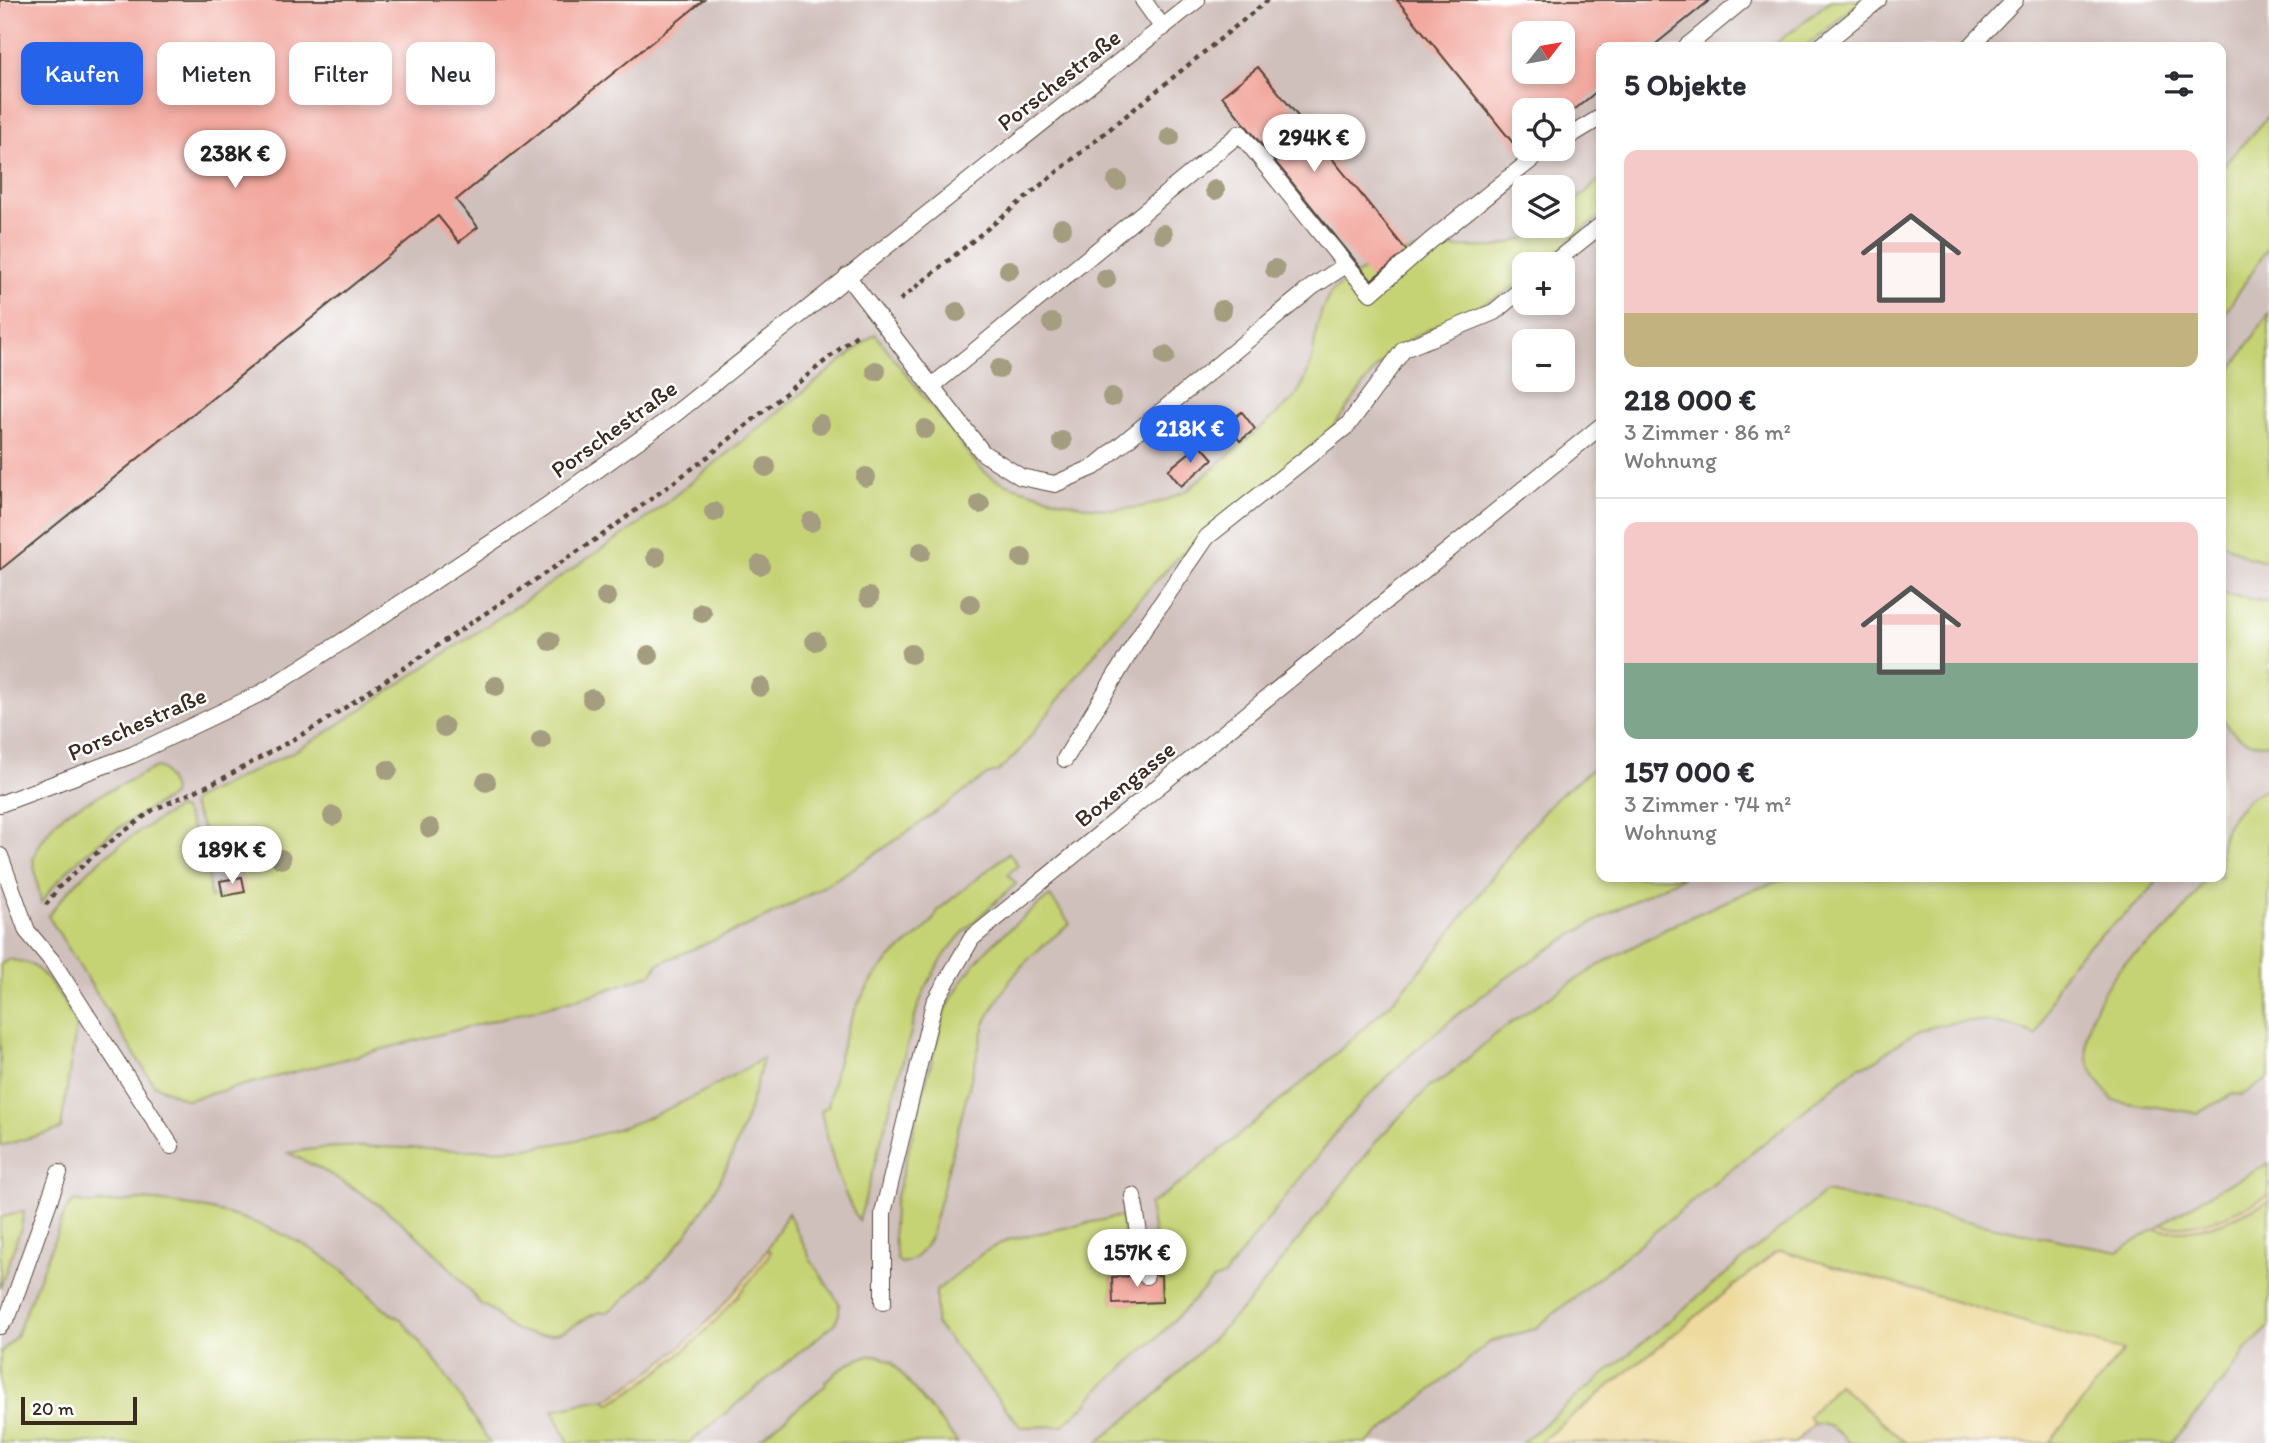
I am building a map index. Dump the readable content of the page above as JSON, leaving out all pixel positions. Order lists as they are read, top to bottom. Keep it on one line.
{"streets":{"lane":["Porschestraße","Boxengasse"]},"scale_bar":"20 m","north":"top right","page":{"map_buttons":["+","−"],"chip":["Kaufen","Mieten","Filter","Neu"],"heading":"5 Objekte","price":["294K €","238K €","218K €","189K €","157K €"],"list":[{"name":"218 000 €","note":"3 Zimmer · 86 m² · Wohnung"},{"name":"157 000 €","note":"3 Zimmer · 74 m² · Wohnung"}],"scale":"20 m"}}
